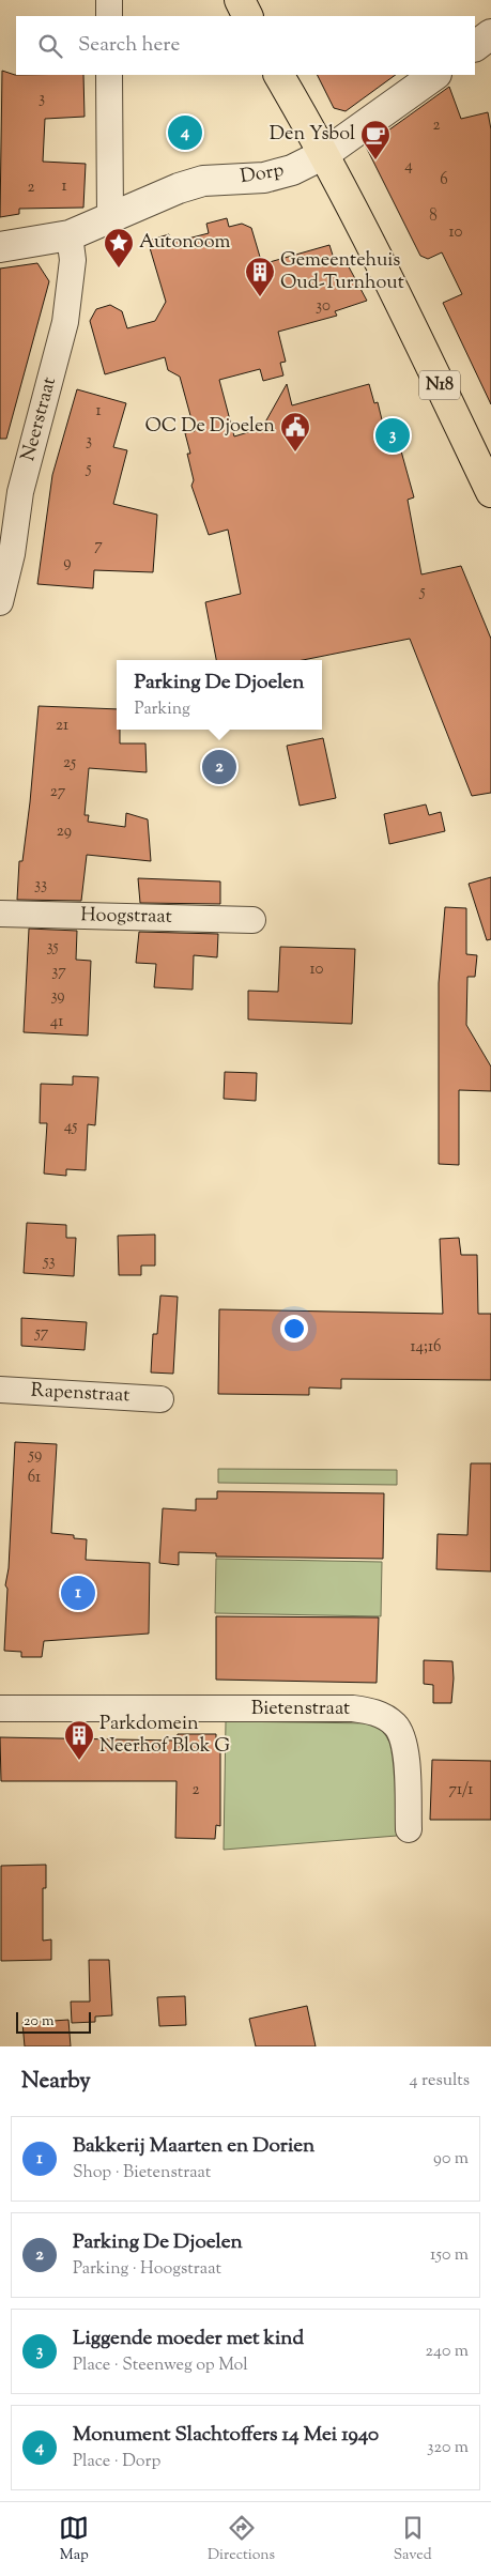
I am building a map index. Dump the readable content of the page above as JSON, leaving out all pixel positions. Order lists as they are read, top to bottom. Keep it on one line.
{"streets":{"main road":["N18"],"street":["Dorp","Neerstraat","Hoogstraat","Rapenstraat","Bietenstraat"]},"crossings":[["Dorp","N18"],["Dorp","Neerstraat"]],"places":{"cafe":["Den Ysbol"],"place":["Autonoom"],"building":["Gemeentehuis Oud-Turnhout","Parkdomein Neerhof Blok G"],"public building":["OC De Djoelen"]},"house_numbers":["3","2","4","6","1","2","8","10","30","1","3","5","7","9","5","21","25","27","29","33","35","10","37","39","41","45","53","57","14;16","59","61","2","71/1"],"scale_bar":"20 m","page":{"search":"Search here","pins":["4","3","2","1"],"popup":["Parking De Djoelen","Parking"],"scale":"20 m","heading":["Nearby","4 results"],"list":[{"mark":"1","name":"Bakkerij Maarten en Dorien","note":"Shop · Bietenstraat","value":"90 m"},{"mark":"2","name":"Parking De Djoelen","note":"Parking · Hoogstraat","value":"150 m"},{"mark":"3","name":"Liggende moeder met kind","note":"Place · Steenweg op Mol","value":"240 m"},{"mark":"4","name":"Monument Slachtoffers 14 Mei 1940","note":"Place · Dorp","value":"320 m"}],"nav":["Map","Directions","Saved"]}}
